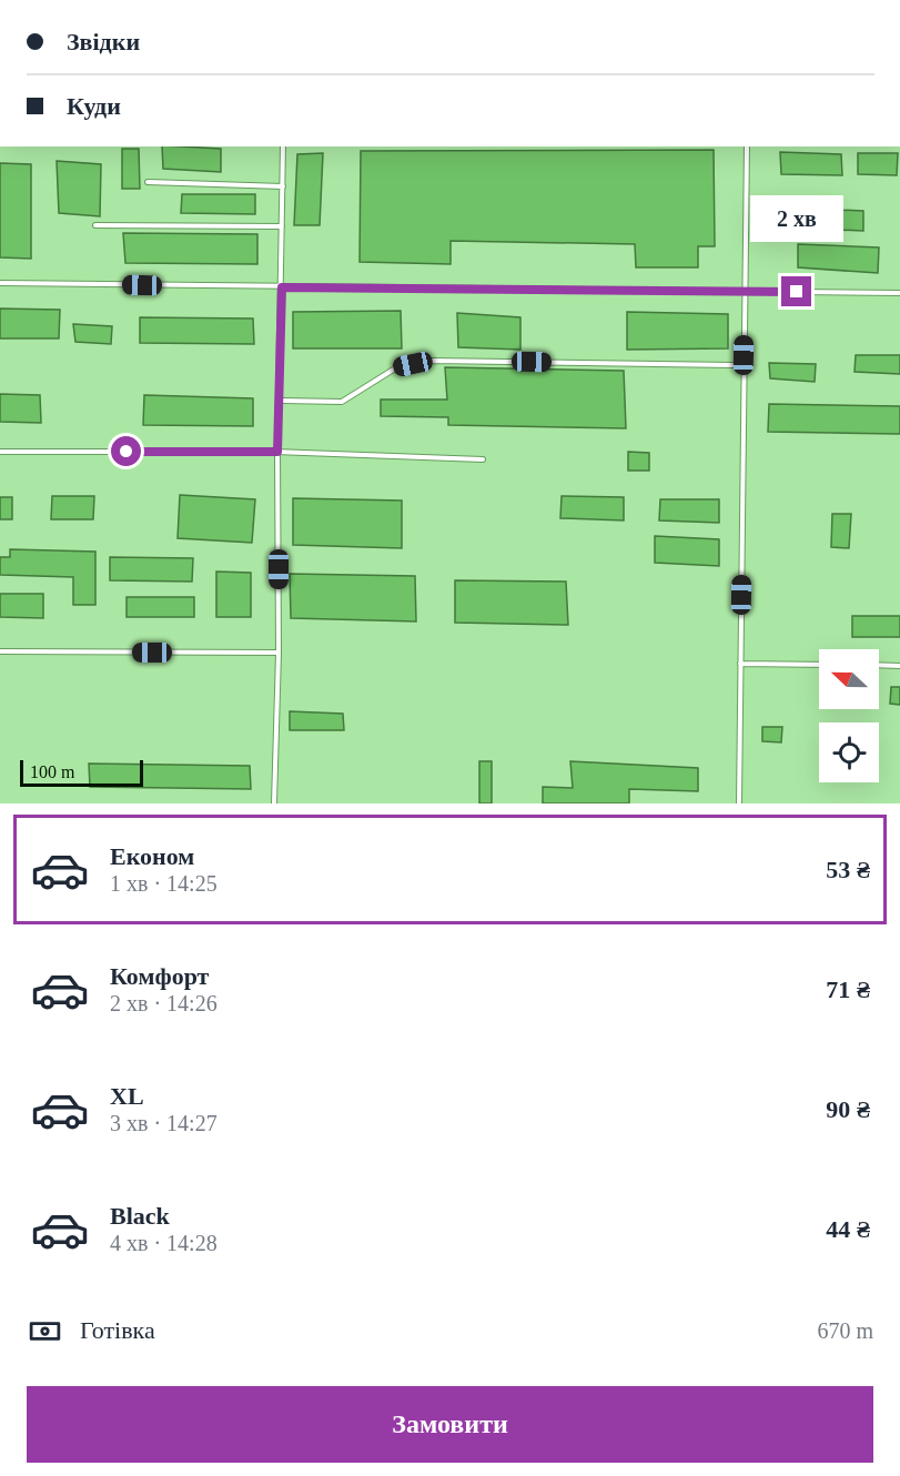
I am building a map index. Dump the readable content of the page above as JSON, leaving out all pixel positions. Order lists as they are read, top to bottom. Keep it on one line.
{"scale_bar":"100 m","north":"left","page":{"banner":["Звідки","Куди"],"bubble":"2 хв","scale":"100 m","list":[{"name":"Економ","note":"1 хв · 14:25","value":"53 ₴"},{"name":"Комфорт","note":"2 хв · 14:26","value":"71 ₴"},{"name":"XL","note":"3 хв · 14:27","value":"90 ₴"},{"name":"Black","note":"4 хв · 14:28","value":"44 ₴"}],"pay":["Готівка","670 m"],"buttons":"Замовити"}}
